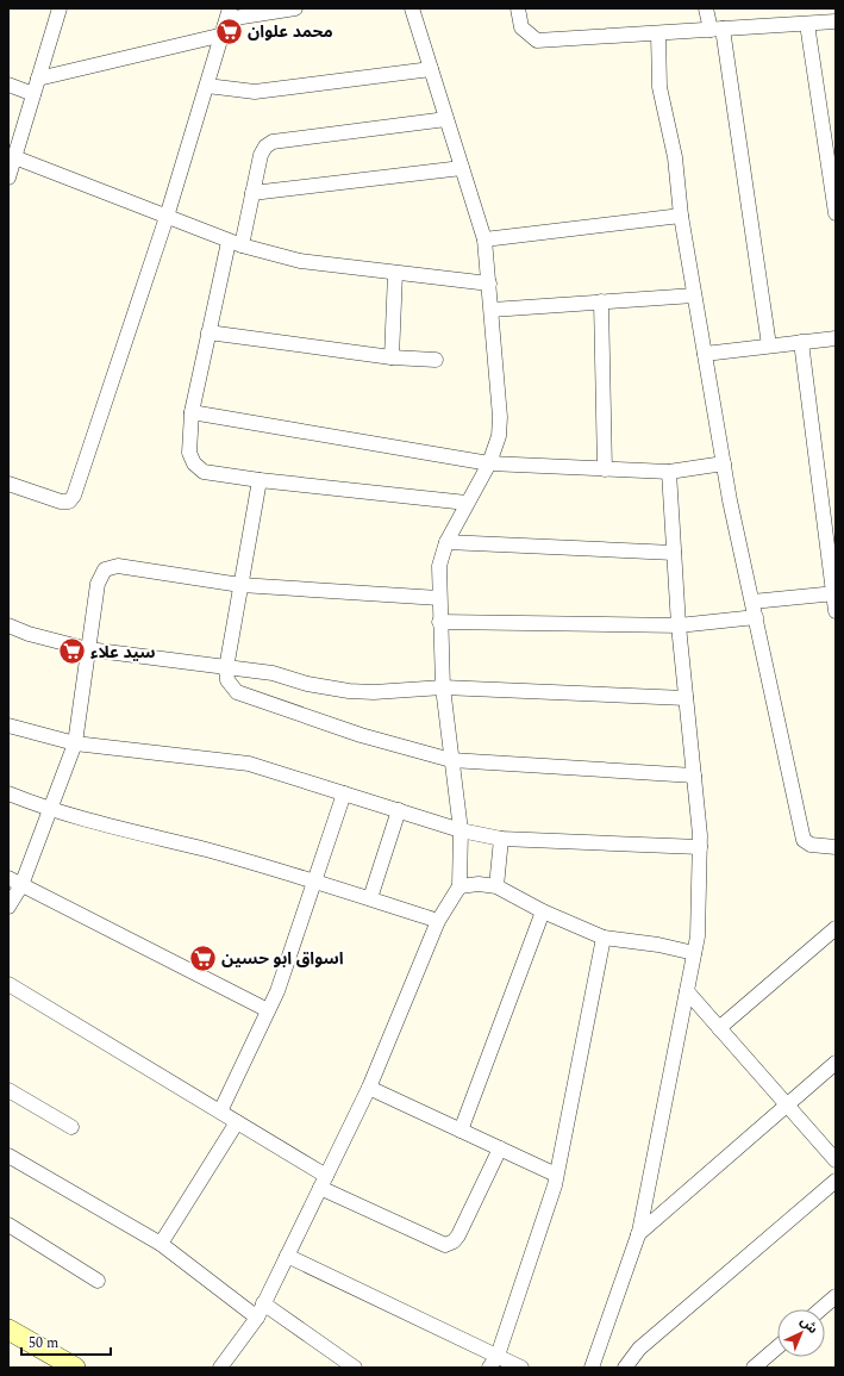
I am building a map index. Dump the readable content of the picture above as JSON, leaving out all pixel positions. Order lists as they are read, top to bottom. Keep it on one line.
{"places":{"supermarket":["محمد علوان","سيد علاء","اسواق ابو حسين"]},"scale_bar":"50 m","north":"top right"}
